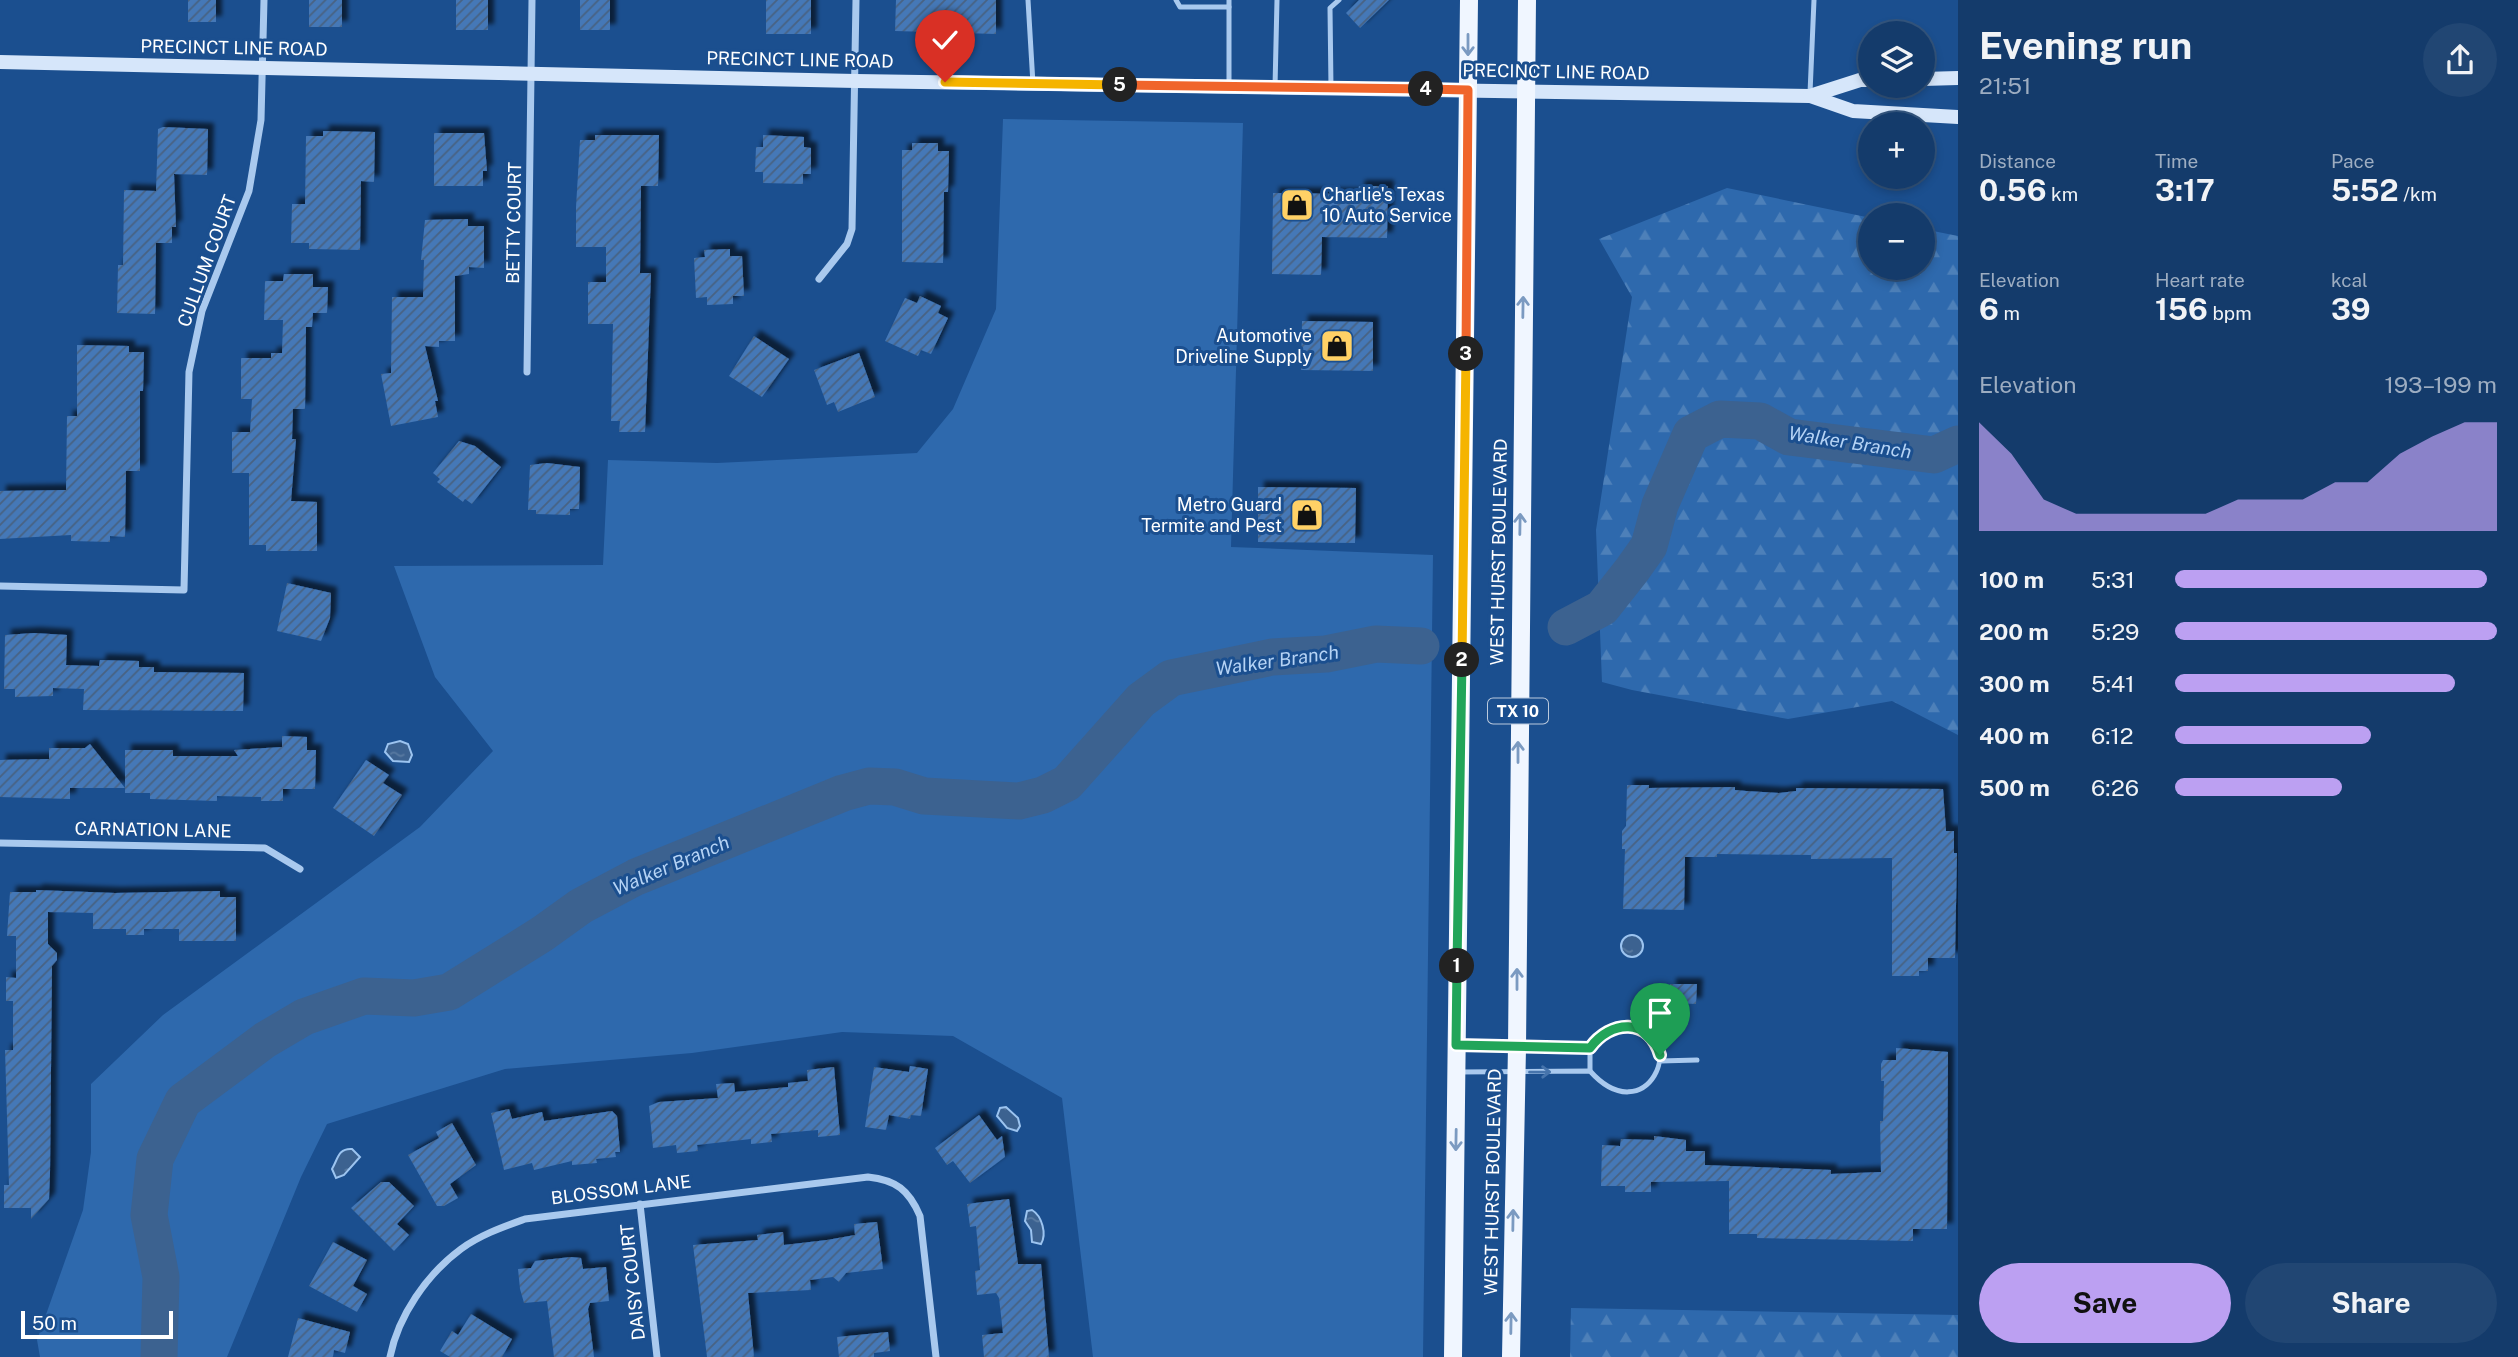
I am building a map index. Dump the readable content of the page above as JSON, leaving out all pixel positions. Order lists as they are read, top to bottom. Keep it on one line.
{"streets":{"main road":["PRECINCT LINE ROAD","WEST HURST BOULEVARD","TX 10"],"street":["BETTY COURT","CULLUM COURT","CARNATION LANE","BLOSSOM LANE","DAISY COURT"]},"crossings":[["PRECINCT LINE ROAD","BETTY COURT"],["PRECINCT LINE ROAD","CULLUM COURT"],["PRECINCT LINE ROAD","WEST HURST BOULEVARD"],["BLOSSOM LANE","DAISY COURT"]],"water":["Walker Branch"],"places":{"shop":["Charlie's Texas 10 Auto Service","Automotive Driveline Supply","Metro Guard Termite and Pest"]},"scale_bar":"50 m","page":{"heading":["Evening run","21:51"],"map_buttons":["+","−"],"pins":["5","4","3","2","1"],"stats":[["Distance","0.56 km"],["Time","3:17"],["Pace","5:52 /km"],["Elevation","6 m"],["Heart rate","156 bpm"],["kcal","39"]],"chart":["Elevation","193–199 m"],"list":[{"name":"100 m","note":"5:31"},{"name":"200 m","note":"5:29"},{"name":"300 m","note":"5:41"},{"name":"400 m","note":"6:12"},{"name":"500 m","note":"6:26"}],"buttons":["Save","Share"],"scale":"50 m"}}
